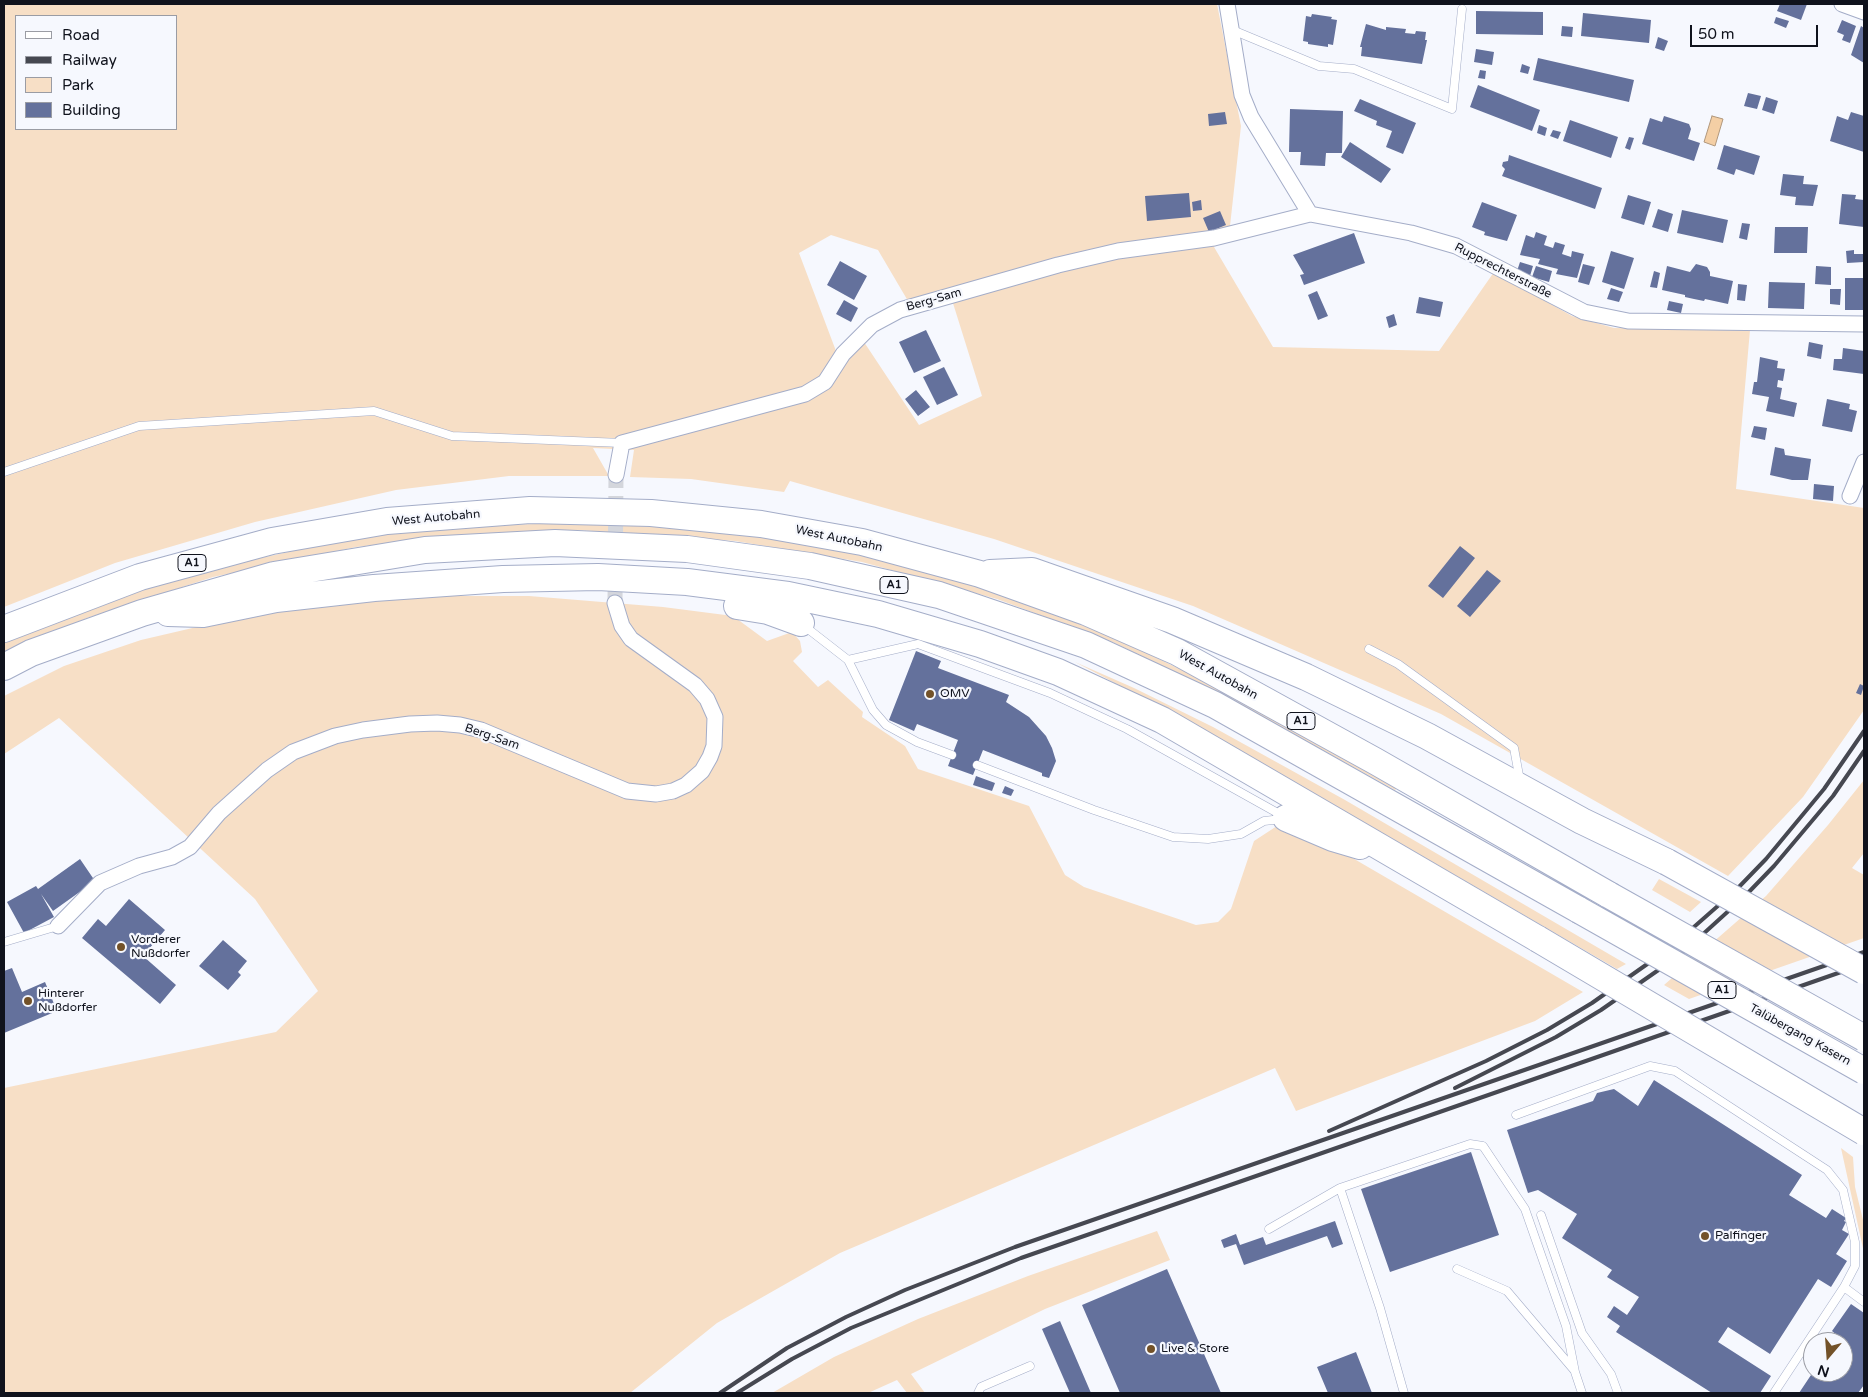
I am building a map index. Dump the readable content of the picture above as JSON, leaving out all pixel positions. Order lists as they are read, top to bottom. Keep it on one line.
{"streets":{"highway":["West Autobahn","A1","Talübergang Kasern"],"street":["Rupprechterstraße","Berg-Sam"]},"crossings":[["Rupprechterstraße","Berg-Sam"],["A1","Talübergang Kasern"]],"places":["OMV","Vorderer Nußdorfer","Hinterer Nußdorfer","Palfinger","Live & Store"],"legend":["Road","Railway","Park","Building"],"scale_bar":"50 m","north":"bottom"}
